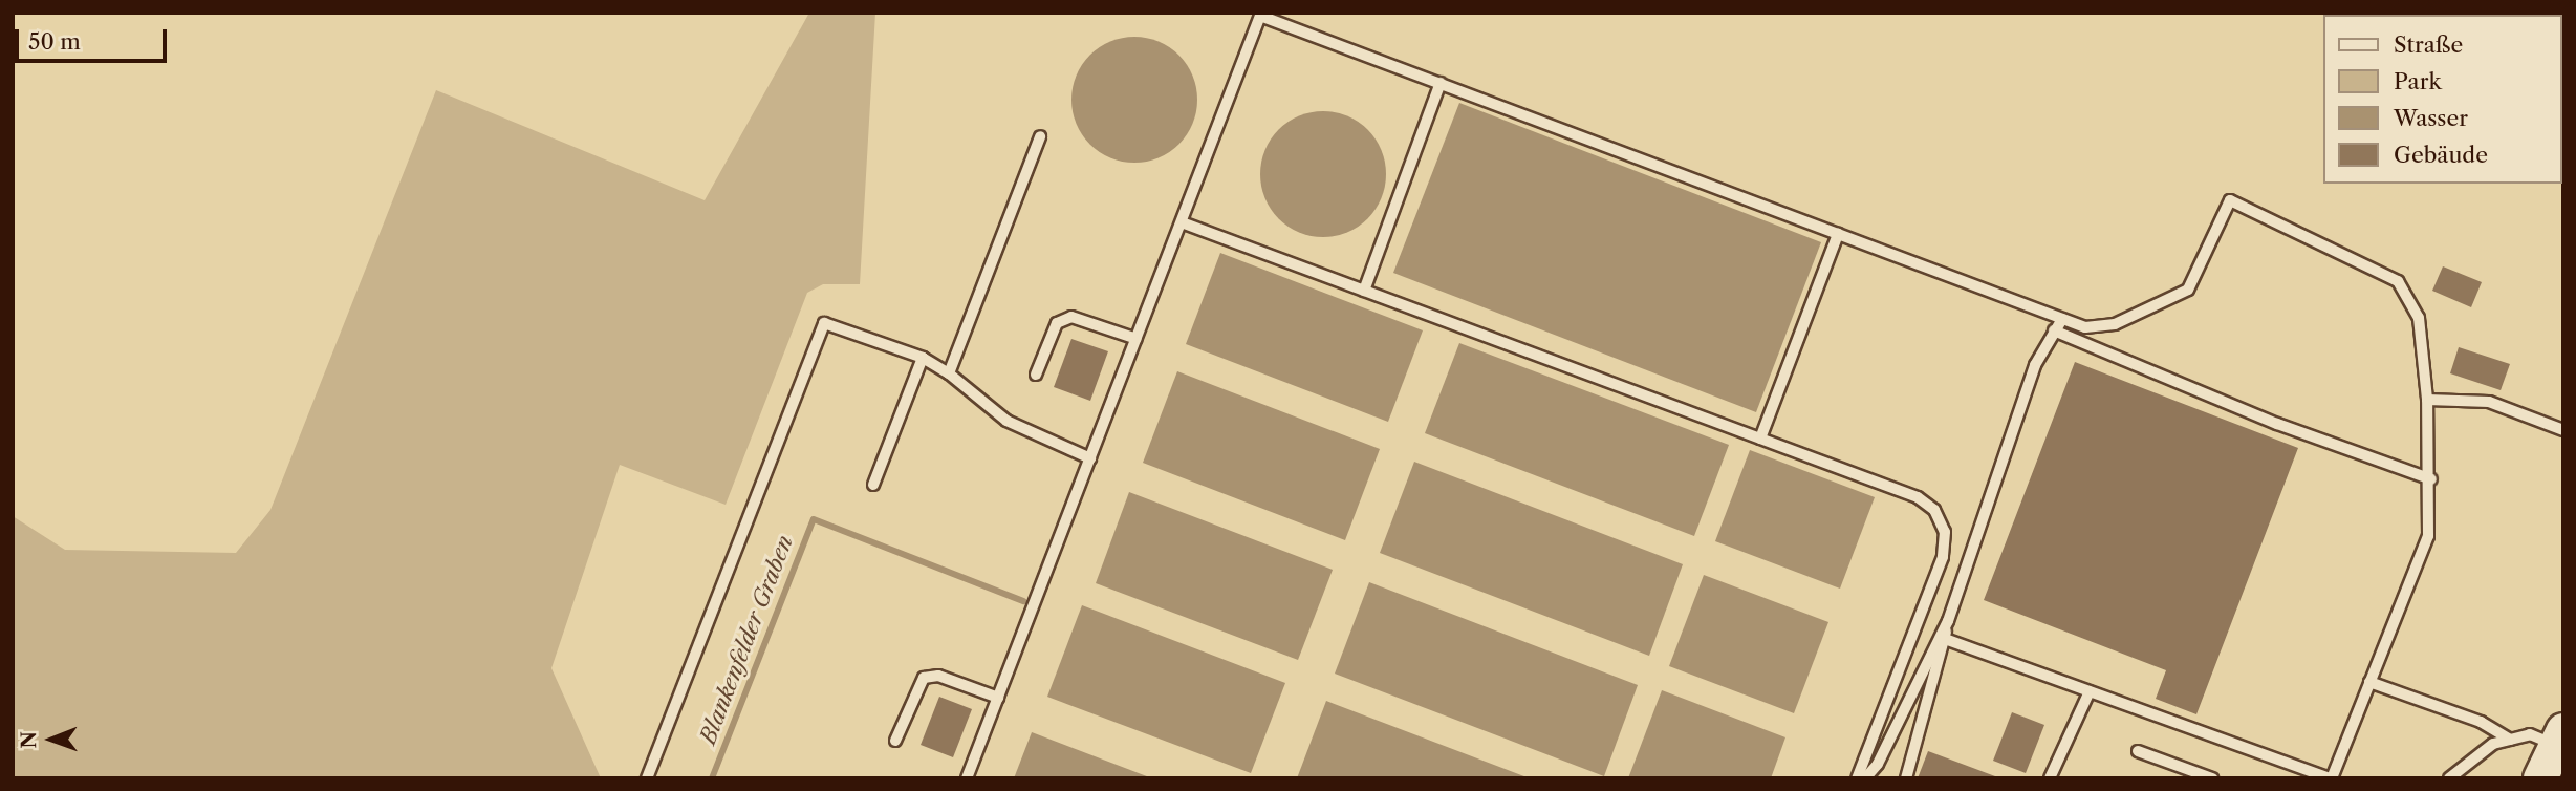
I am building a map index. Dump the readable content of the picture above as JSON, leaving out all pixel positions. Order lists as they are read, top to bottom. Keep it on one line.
{"water":["Blankenfelder Graben"],"legend":["Straße","Park","Wasser","Gebäude"],"scale_bar":"50 m","north":"left"}
